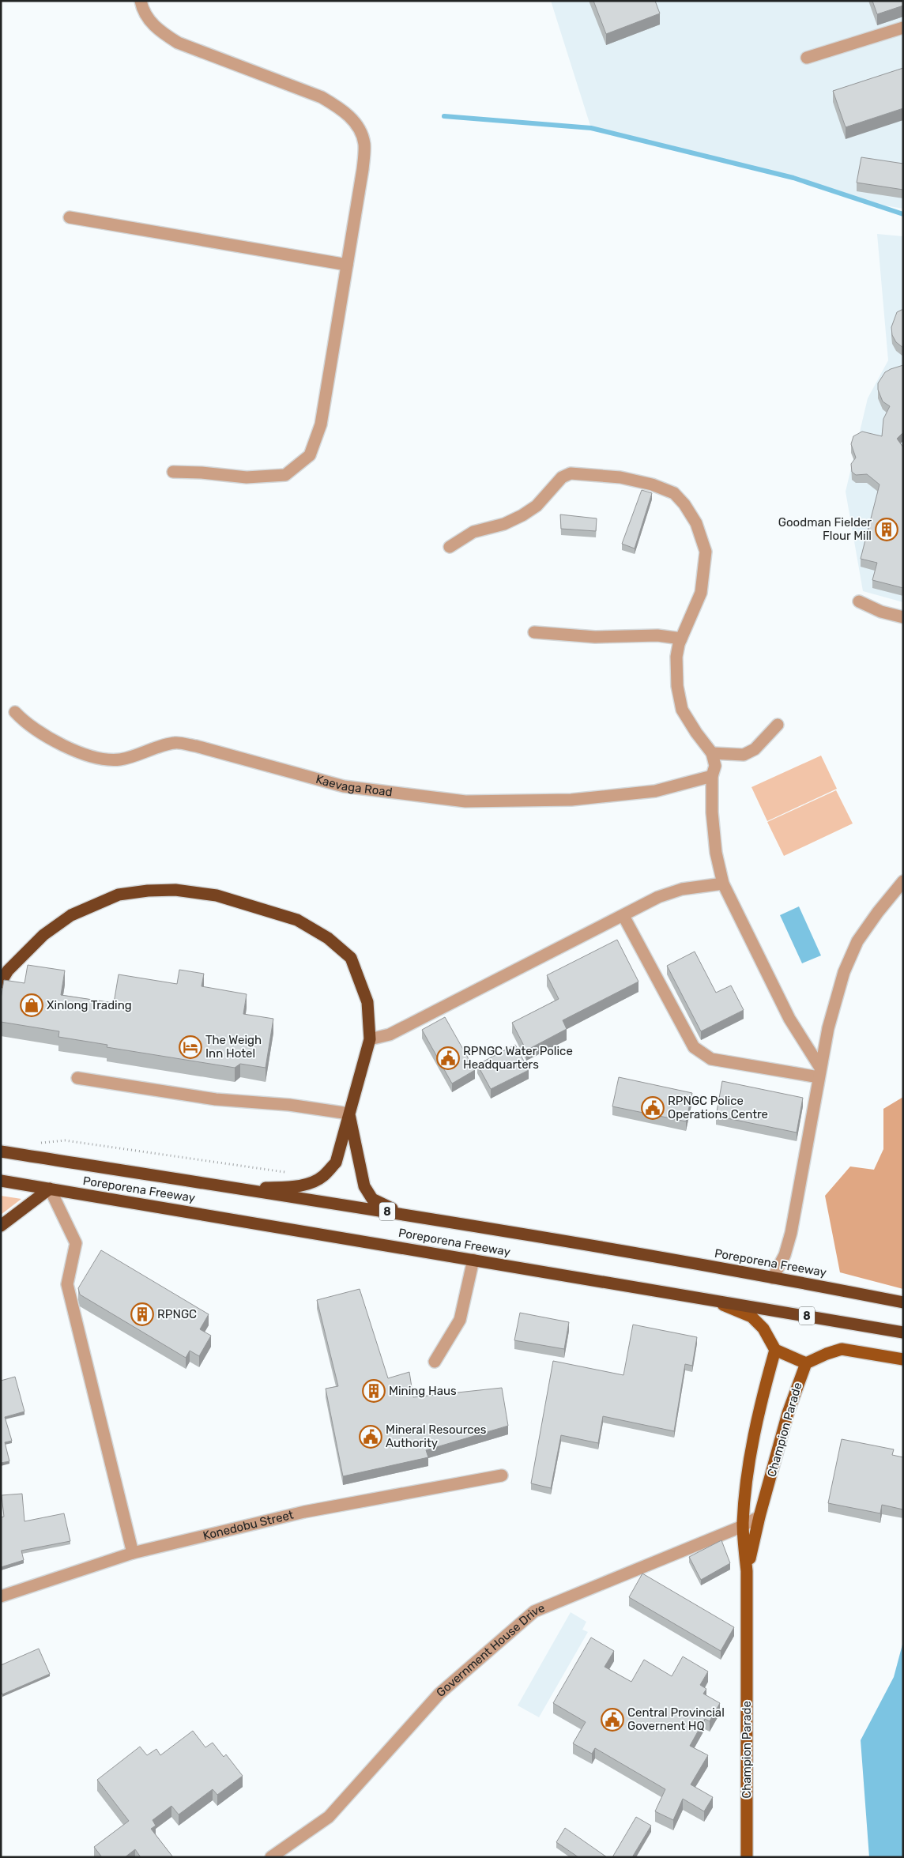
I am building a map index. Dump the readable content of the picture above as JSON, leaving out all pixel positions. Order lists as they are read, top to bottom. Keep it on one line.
{"streets":{"highway":["Poreporena Freeway","8"],"main road":["Champion Parade"],"street":["Kaevaga Road","Konedobu Street","Government House Drive"]},"crossings":[["Champion Parade","Government House Drive"]],"places":{"building":["Goodman Fielder Flour Mill","RPNGC","Mining Haus"],"shop":["Xinlong Trading"],"hotel":["The Weigh Inn Hotel"],"public building":["RPNGC Water Police Headquarters","RPNGC Police Operations Centre","Mineral Resources Authority","Central Provincial Governent HQ"]}}
